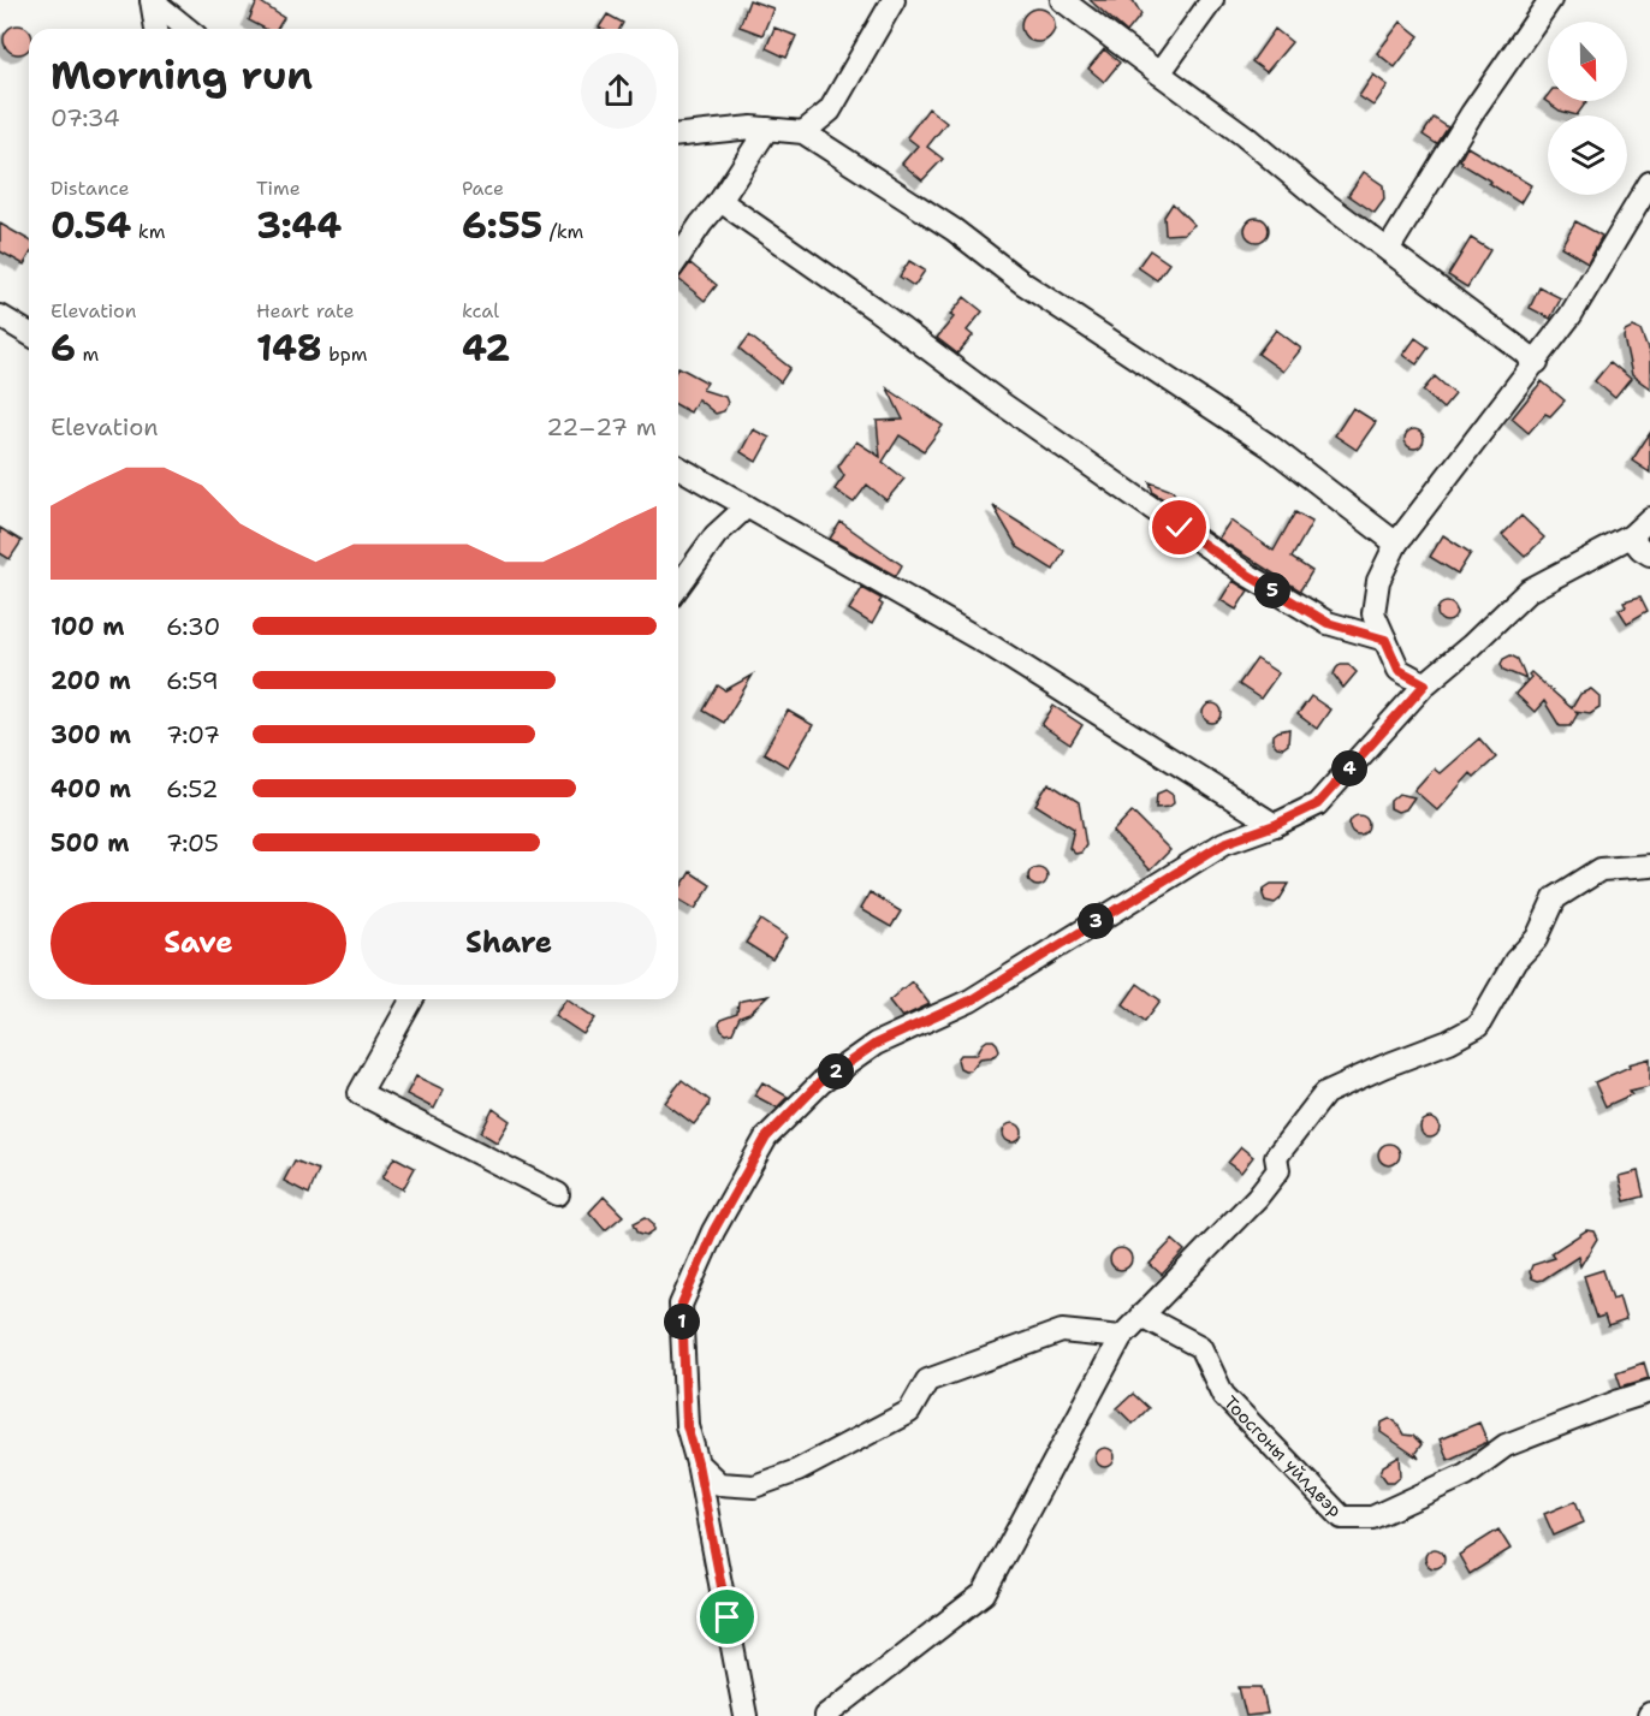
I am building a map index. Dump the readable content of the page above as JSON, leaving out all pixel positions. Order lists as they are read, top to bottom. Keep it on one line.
{"streets":{"street":["Тоосгоны үйлдвэр"]},"north":"bottom","page":{"heading":["Morning run","07:34"],"stats":[["Distance","0.54 km"],["Time","3:44"],["Pace","6:55 /km"],["Elevation","6 m"],["Heart rate","148 bpm"],["kcal","42"]],"chart":["Elevation","22–27 m"],"pins":["5","4","3","2","1"],"list":[{"name":"100 m","note":"6:30"},{"name":"200 m","note":"6:59"},{"name":"300 m","note":"7:07"},{"name":"400 m","note":"6:52"},{"name":"500 m","note":"7:05"}],"buttons":["Save","Share"]}}
